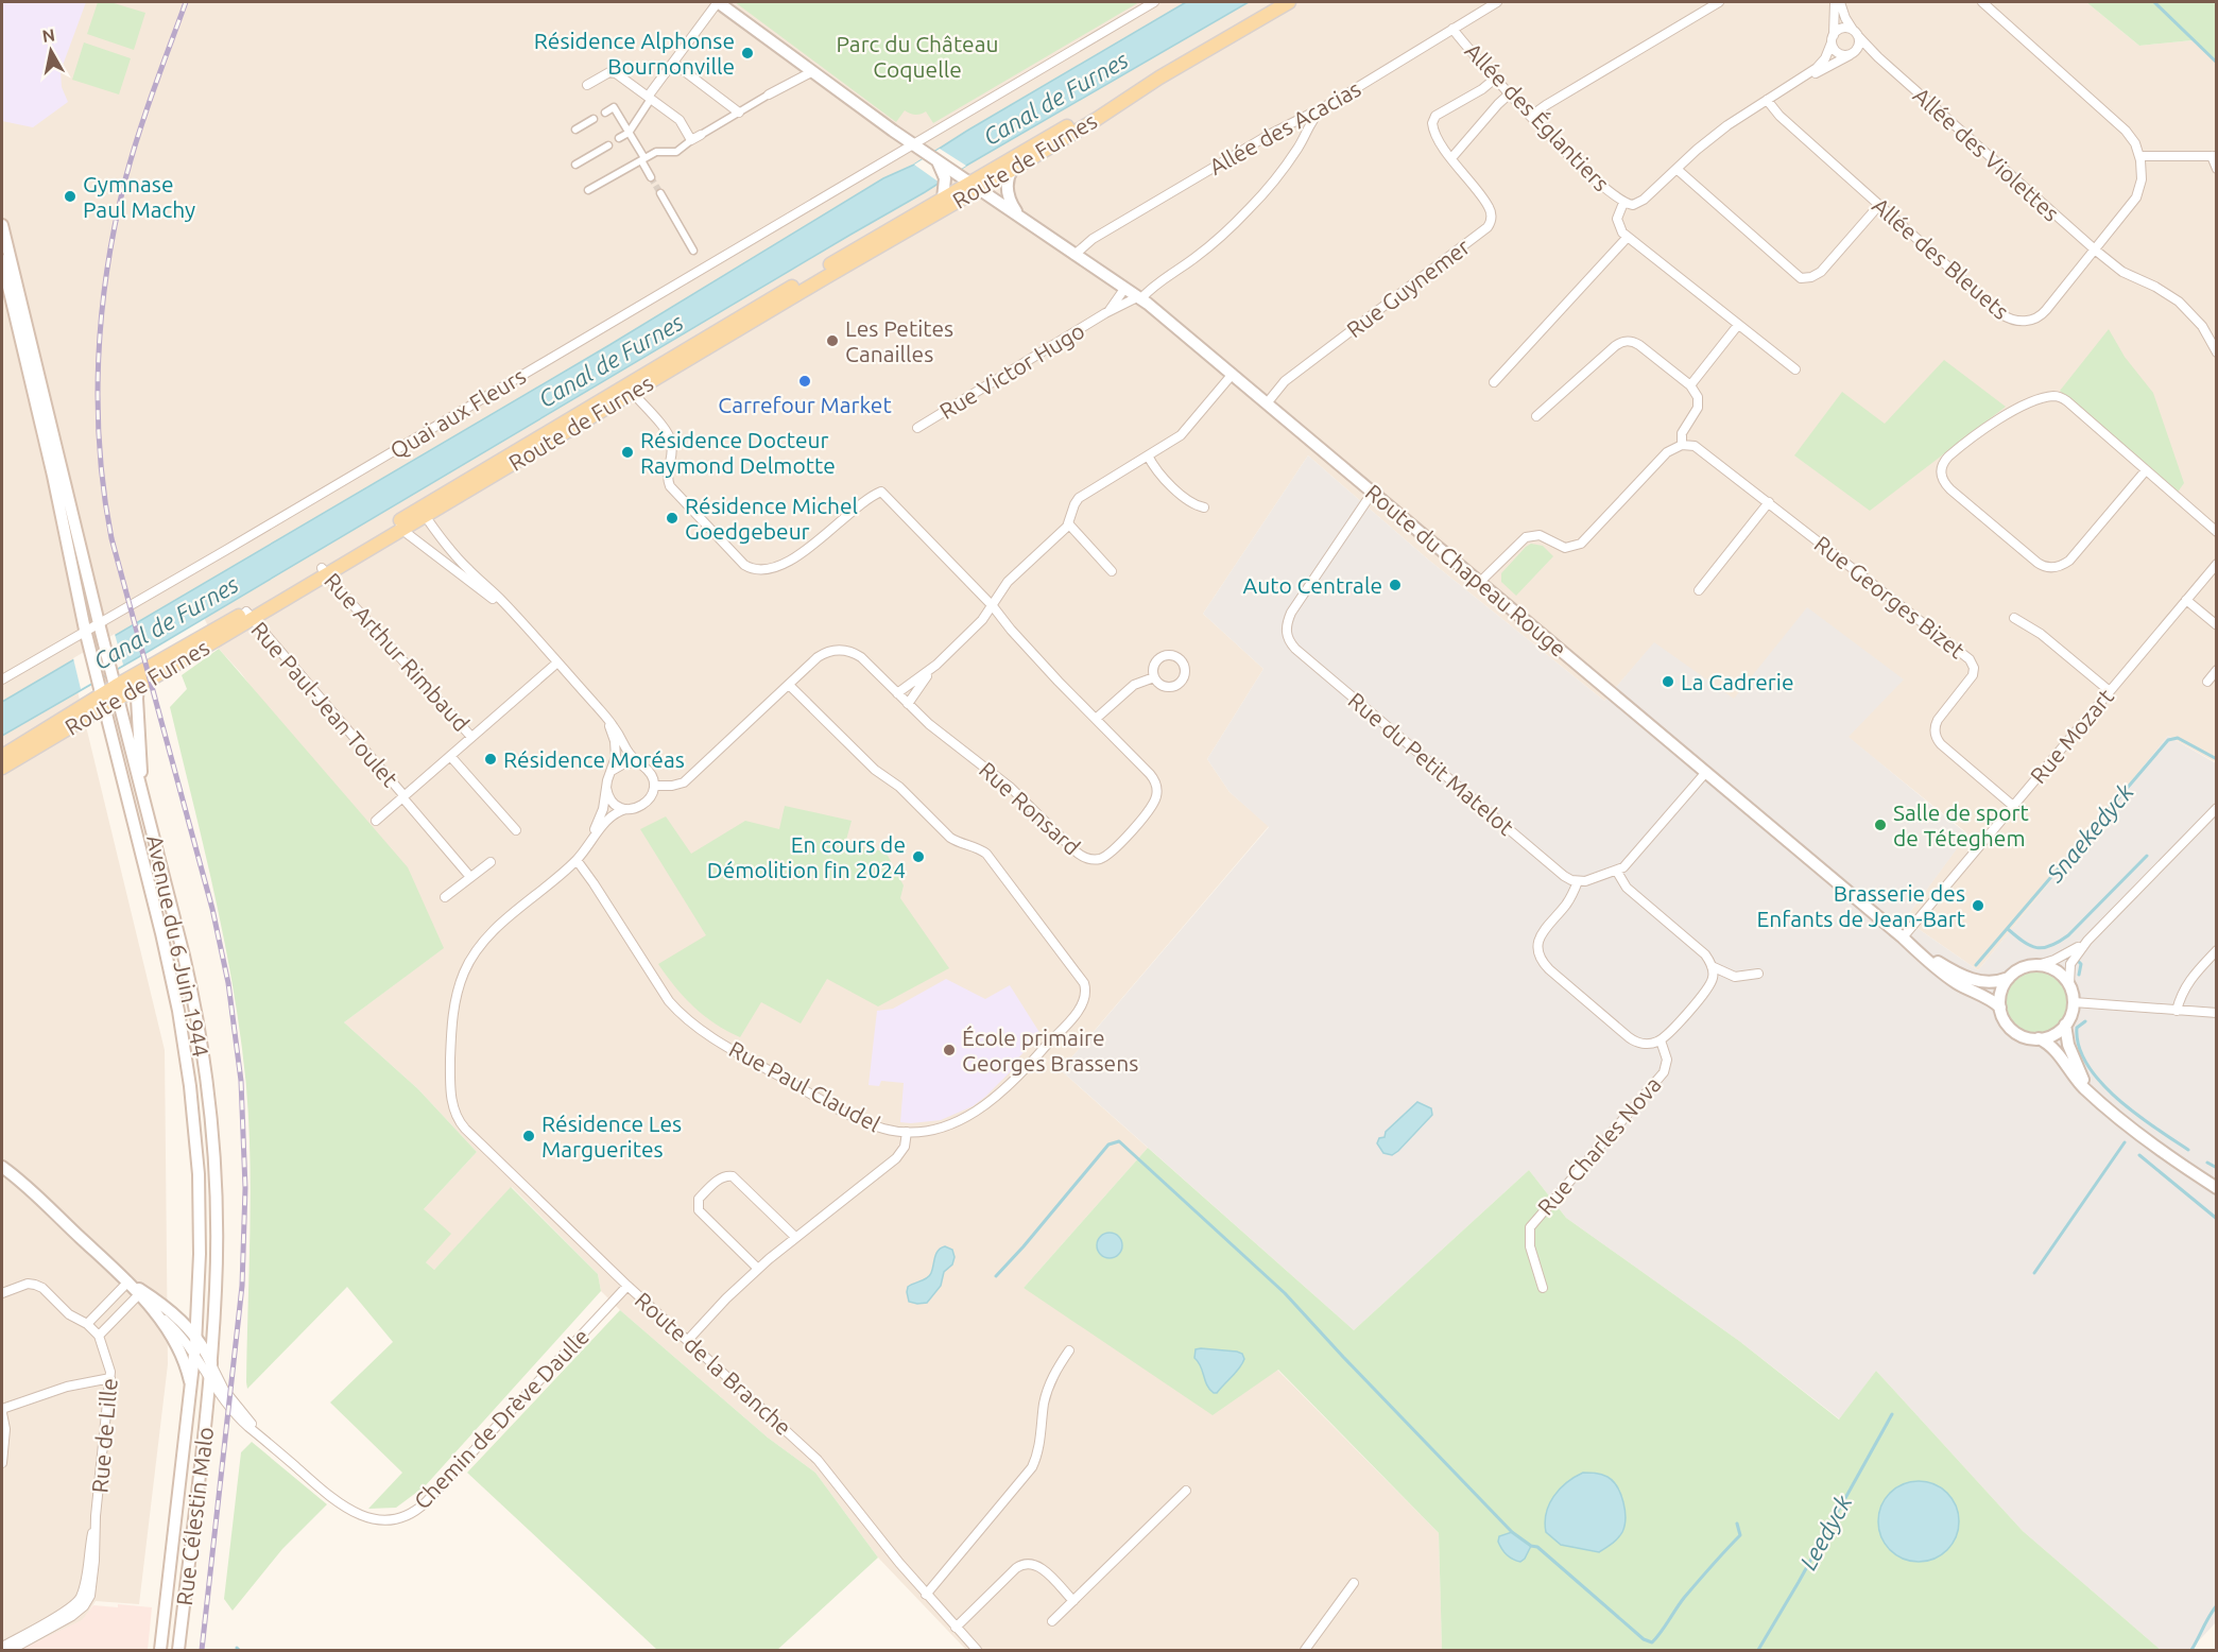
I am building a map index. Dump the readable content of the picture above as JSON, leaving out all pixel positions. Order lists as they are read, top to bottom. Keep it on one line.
{"streets":{"main road":["Route de Furnes","Route du Chapeau Rouge","Avenue du 6 Juin 1944","Rue Célestin Malo"],"street":["Allée des Églantiers","Allée des Acacias","Allée des Violettes","Allée des Bleuets","Rue Guynemer","Rue Victor Hugo","Quai aux Fleurs","Rue Georges Bizet","Rue Arthur Rimbaud","Rue Paul-Jean Toulet","Rue Mozart","Rue du Petit Matelot","Rue Ronsard","Rue Paul Claudel","Rue Charles Nova","Route de la Branche","Chemin de Drève Daulle","Rue de Lille"]},"crossings":[["Allée des Églantiers","Allée des Acacias"],["Allée des Églantiers","Rue Guynemer"],["Allée des Acacias","Rue Victor Hugo"],["Allée des Acacias","Route du Chapeau Rouge"],["Allée des Violettes","Allée des Bleuets"],["Route de Furnes","Route du Chapeau Rouge"],["Route de Furnes","Rue Arthur Rimbaud"],["Route de Furnes","Rue Paul-Jean Toulet"],["Route de Furnes","Rue Ronsard"],["Route de Furnes","Avenue du 6 Juin 1944"],["Rue Guynemer","Route du Chapeau Rouge"],["Rue Victor Hugo","Route du Chapeau Rouge"],["Quai aux Fleurs","Route du Chapeau Rouge"],["Quai aux Fleurs","Avenue du 6 Juin 1944"],["Route du Chapeau Rouge","Rue Mozart"],["Route du Chapeau Rouge","Rue du Petit Matelot"],["Rue Georges Bizet","Rue Mozart"],["Avenue du 6 Juin 1944","Rue Célestin Malo"],["Rue Paul Claudel","Route de la Branche"],["Route de la Branche","Chemin de Drève Daulle"],["Chemin de Drève Daulle","Rue Célestin Malo"]],"water":["Canal de Furnes","Snaekedyck","Leedyck"],"parks":["Parc du Château Coquelle"],"places":["Résidence Alphonse Bournonville","Gymnase Paul Machy","Les Petites Canailles","Carrefour Market","Résidence Docteur Raymond Delmotte","Résidence Michel Goedgebeur","Auto Centrale","La Cadrerie","Résidence Moréas","Salle de sport de Téteghem","En cours de Démolition fin 2024","Brasserie des Enfants de Jean-Bart","École primaire Georges Brassens","Résidence Les Marguerites"],"north":"top"}
